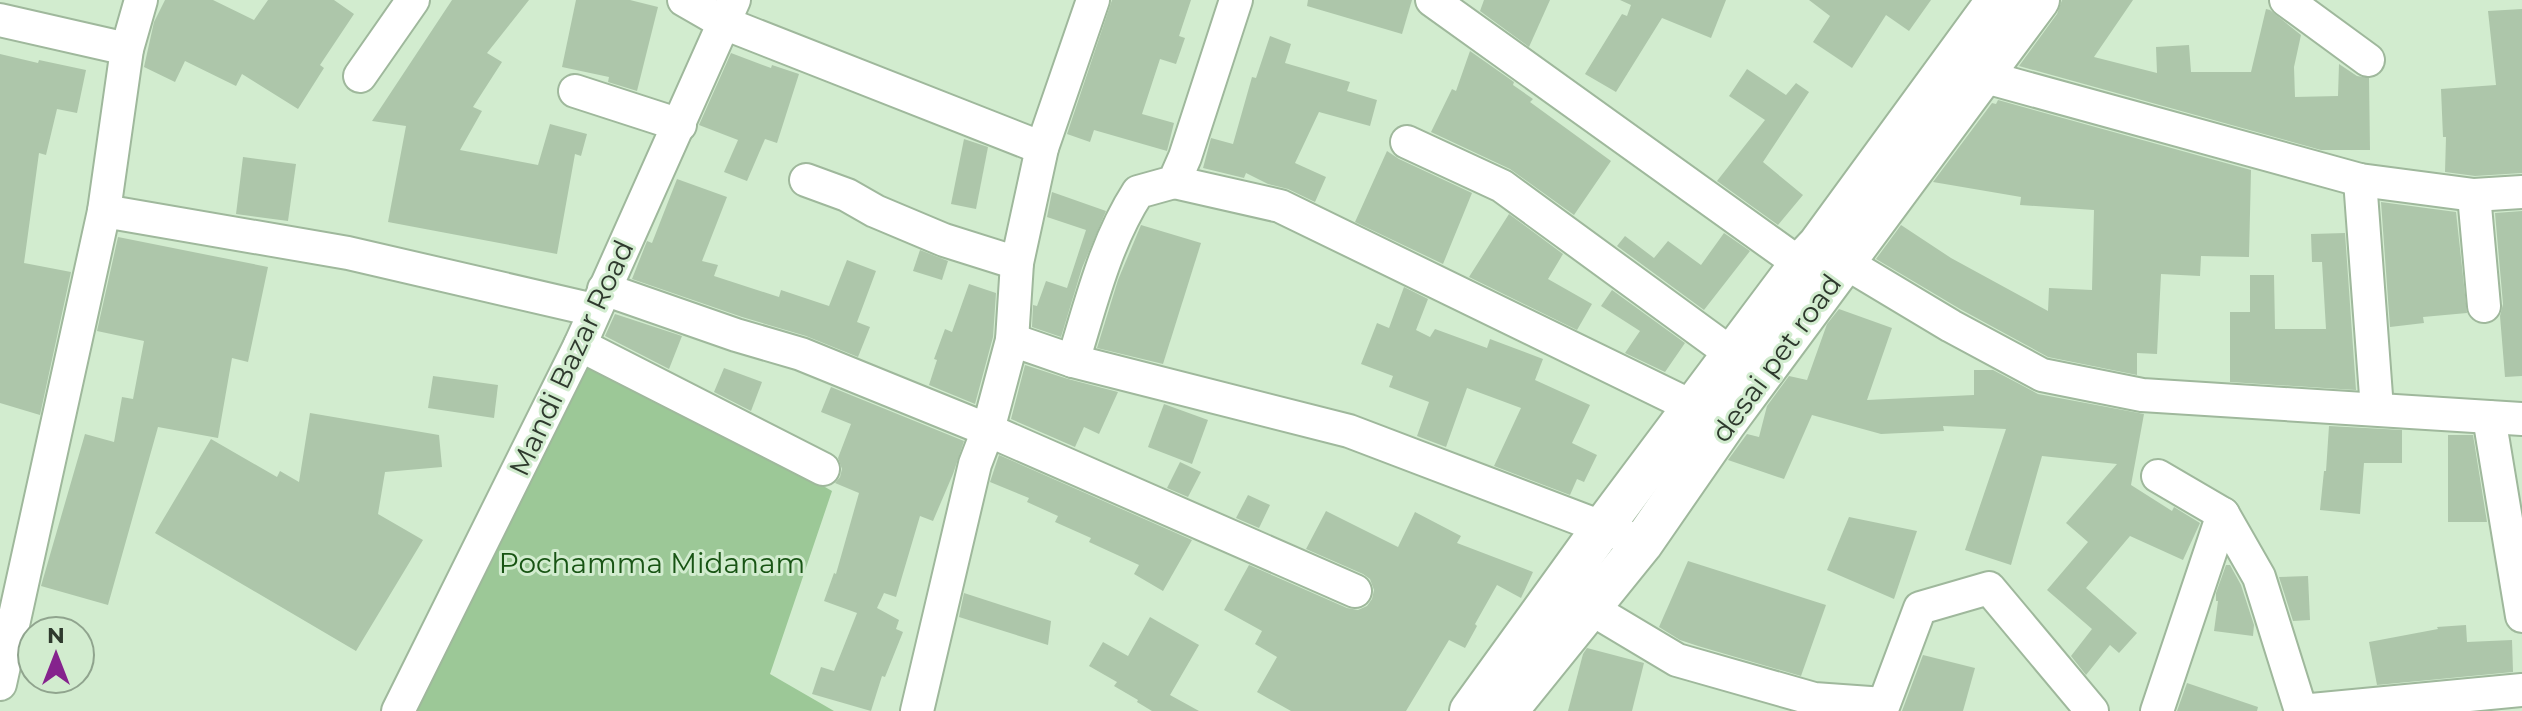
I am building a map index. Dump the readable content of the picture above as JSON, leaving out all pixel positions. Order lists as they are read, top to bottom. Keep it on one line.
{"streets":{"street":["Mandi Bazar Road","desai pet road"]},"parks":["Pochamma Midanam"],"north":"top"}
